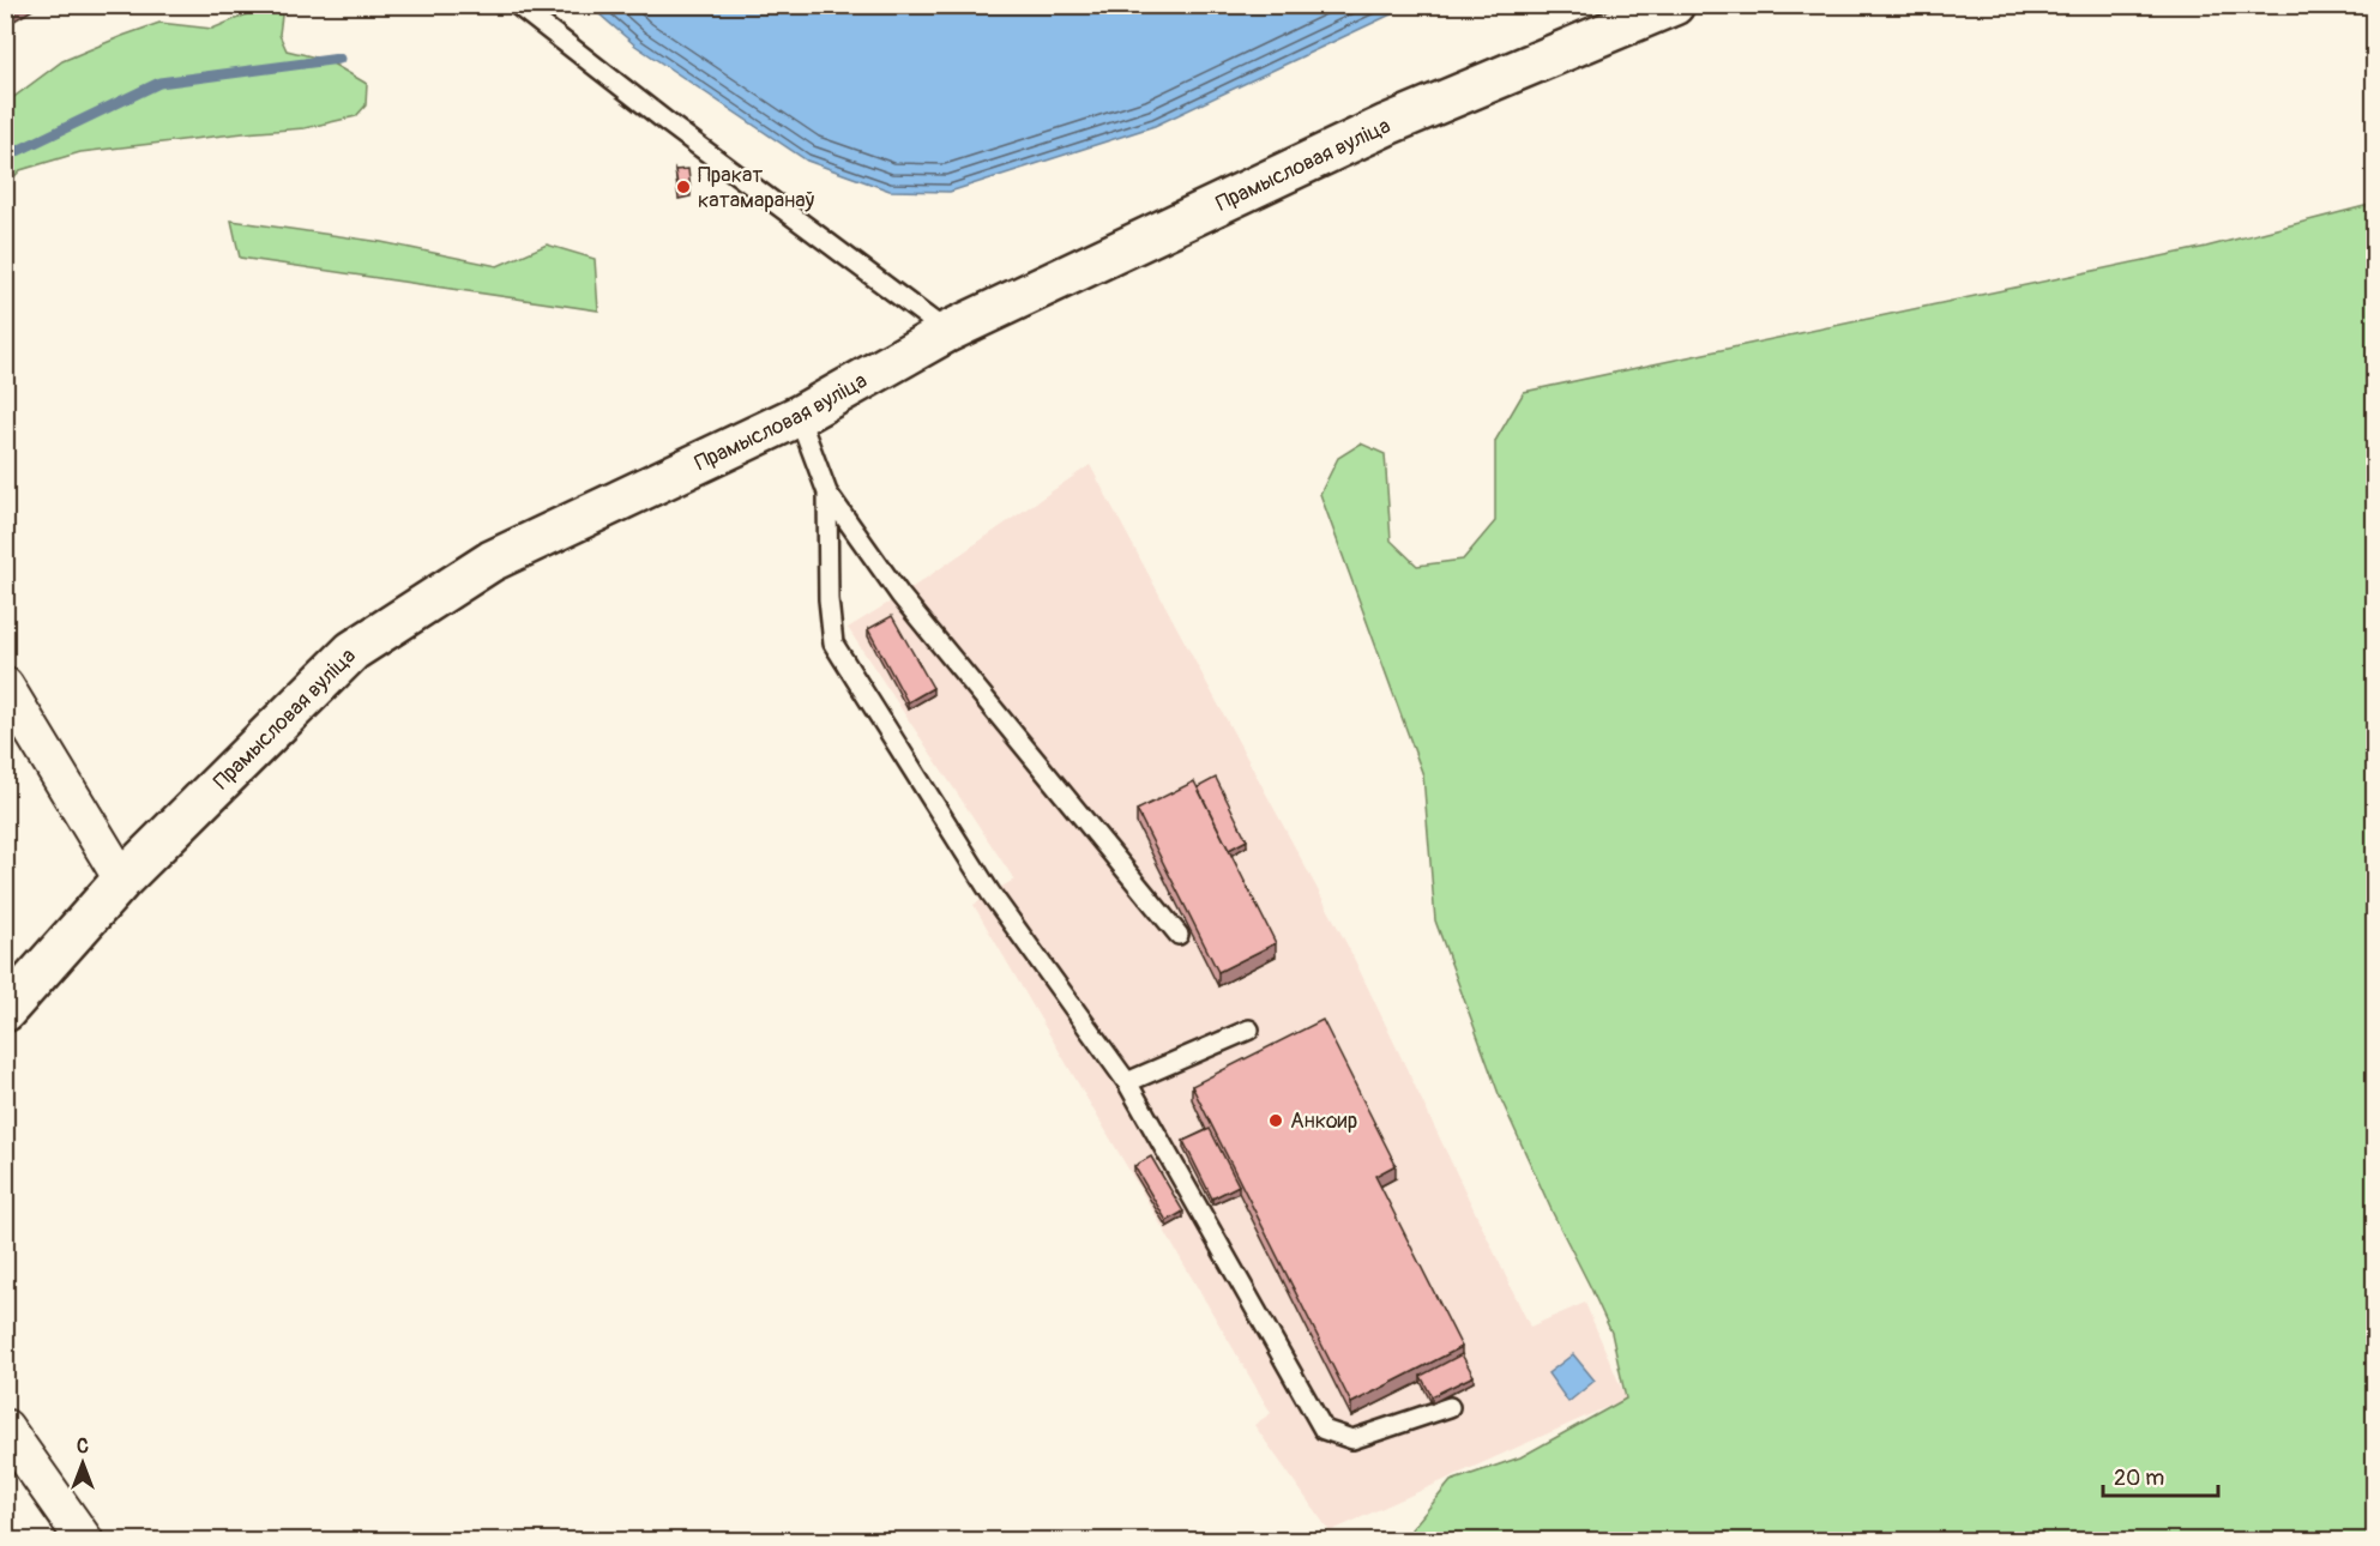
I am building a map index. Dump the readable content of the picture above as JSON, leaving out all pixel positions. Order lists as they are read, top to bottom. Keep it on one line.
{"streets":{"street":["Прамысловая вуліца"]},"places":["Пракат катамаранаў","Анкоир"],"scale_bar":"20 m","north":"top"}
